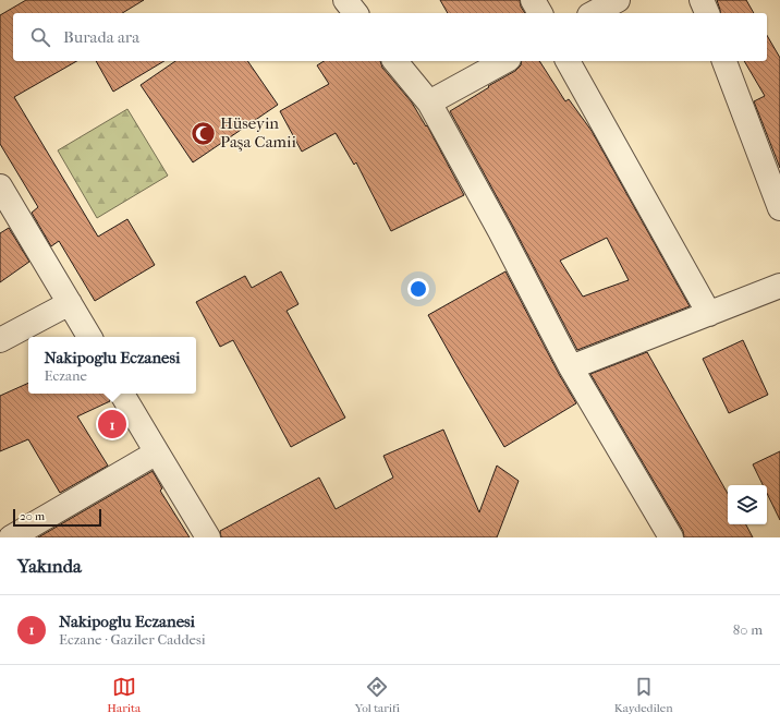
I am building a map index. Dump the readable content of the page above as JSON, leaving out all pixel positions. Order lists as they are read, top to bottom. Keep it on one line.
{"places":{"mosque":["Hüseyin Paşa Camii"]},"scale_bar":"20 m","page":{"search":"Burada ara","popup":["Nakipoglu Eczanesi","Eczane"],"pins":"1","scale":"20 m","heading":"Yakında","list":[{"mark":"1","name":"Nakipoglu Eczanesi","note":"Eczane · Gaziler Caddesi","value":"80 m"}],"nav":["Harita","Yol tarifi","Kaydedilen"]}}
